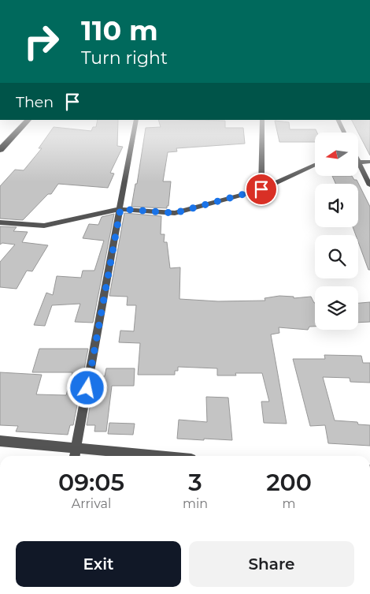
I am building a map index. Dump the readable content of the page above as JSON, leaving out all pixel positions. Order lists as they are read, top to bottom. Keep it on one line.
{"north":"left","page":{"turn":["110 m","Turn right"],"then":"Then","eta":["09:05","Arrival","3","min","200","m"],"buttons":["Exit","Share"]}}
